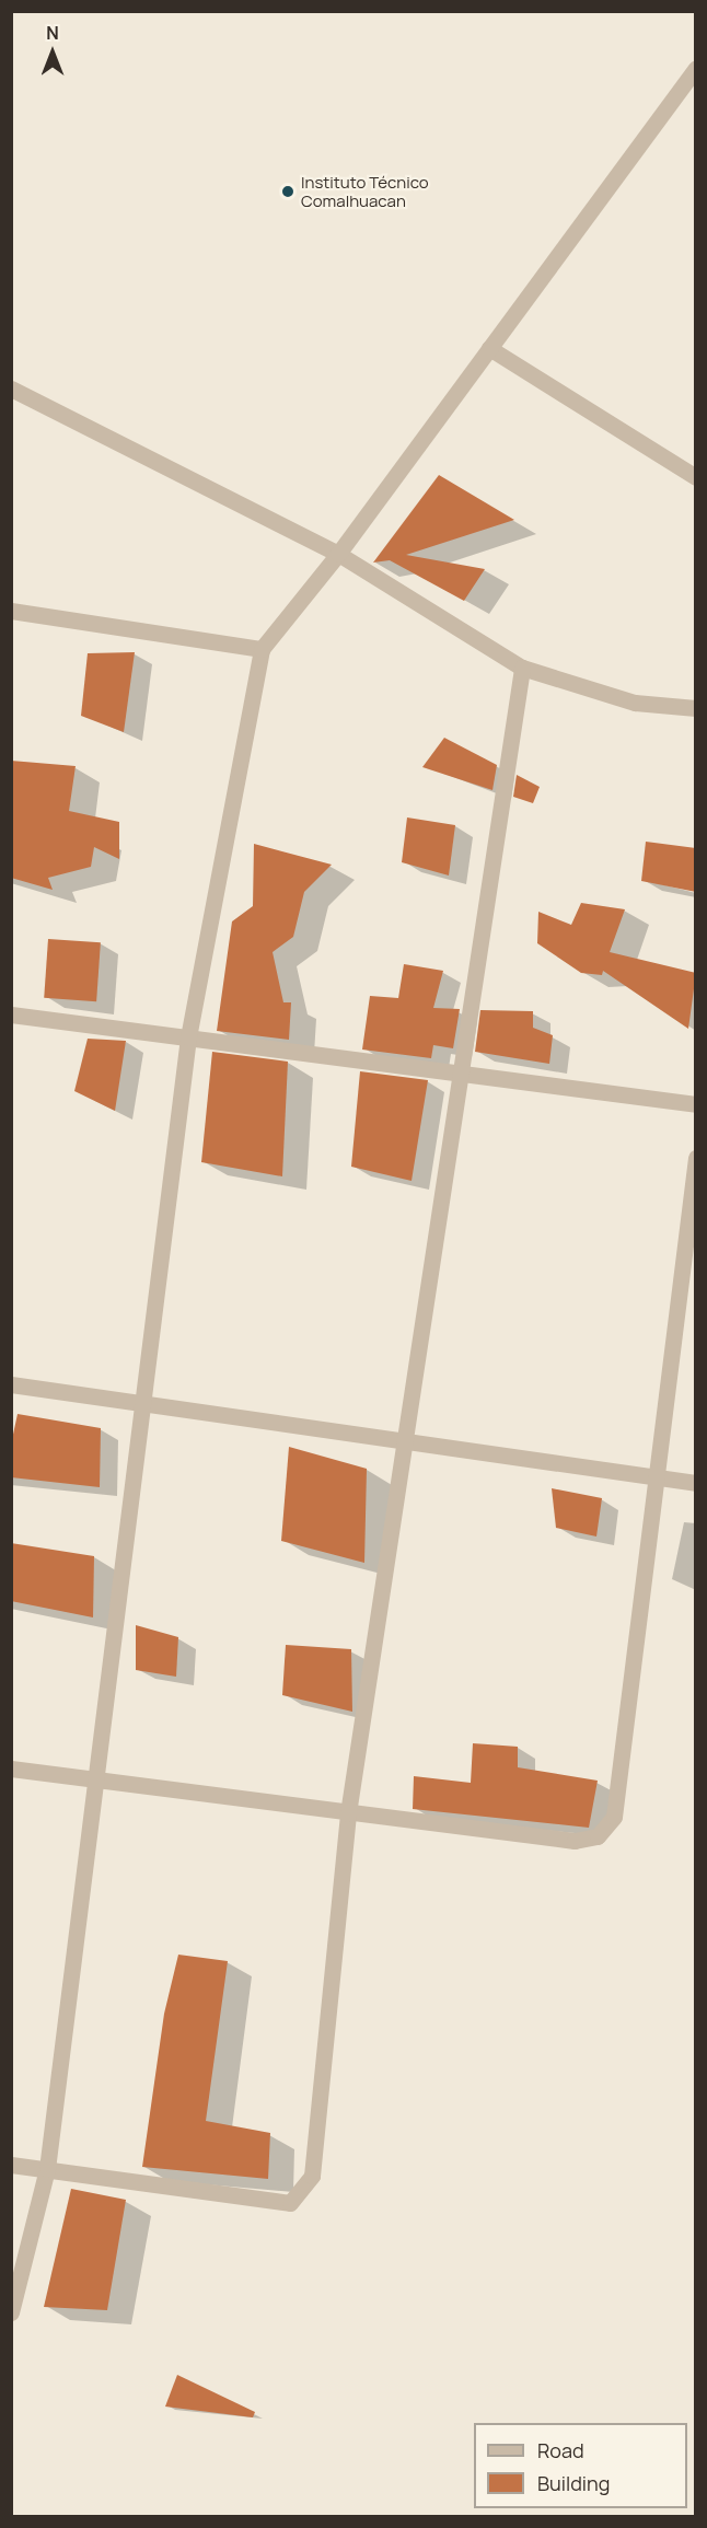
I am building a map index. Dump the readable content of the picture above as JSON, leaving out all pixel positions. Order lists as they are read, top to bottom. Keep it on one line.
{"places":["Instituto Técnico Comalhuacan"],"legend":["Road","Building"],"north":"top"}
